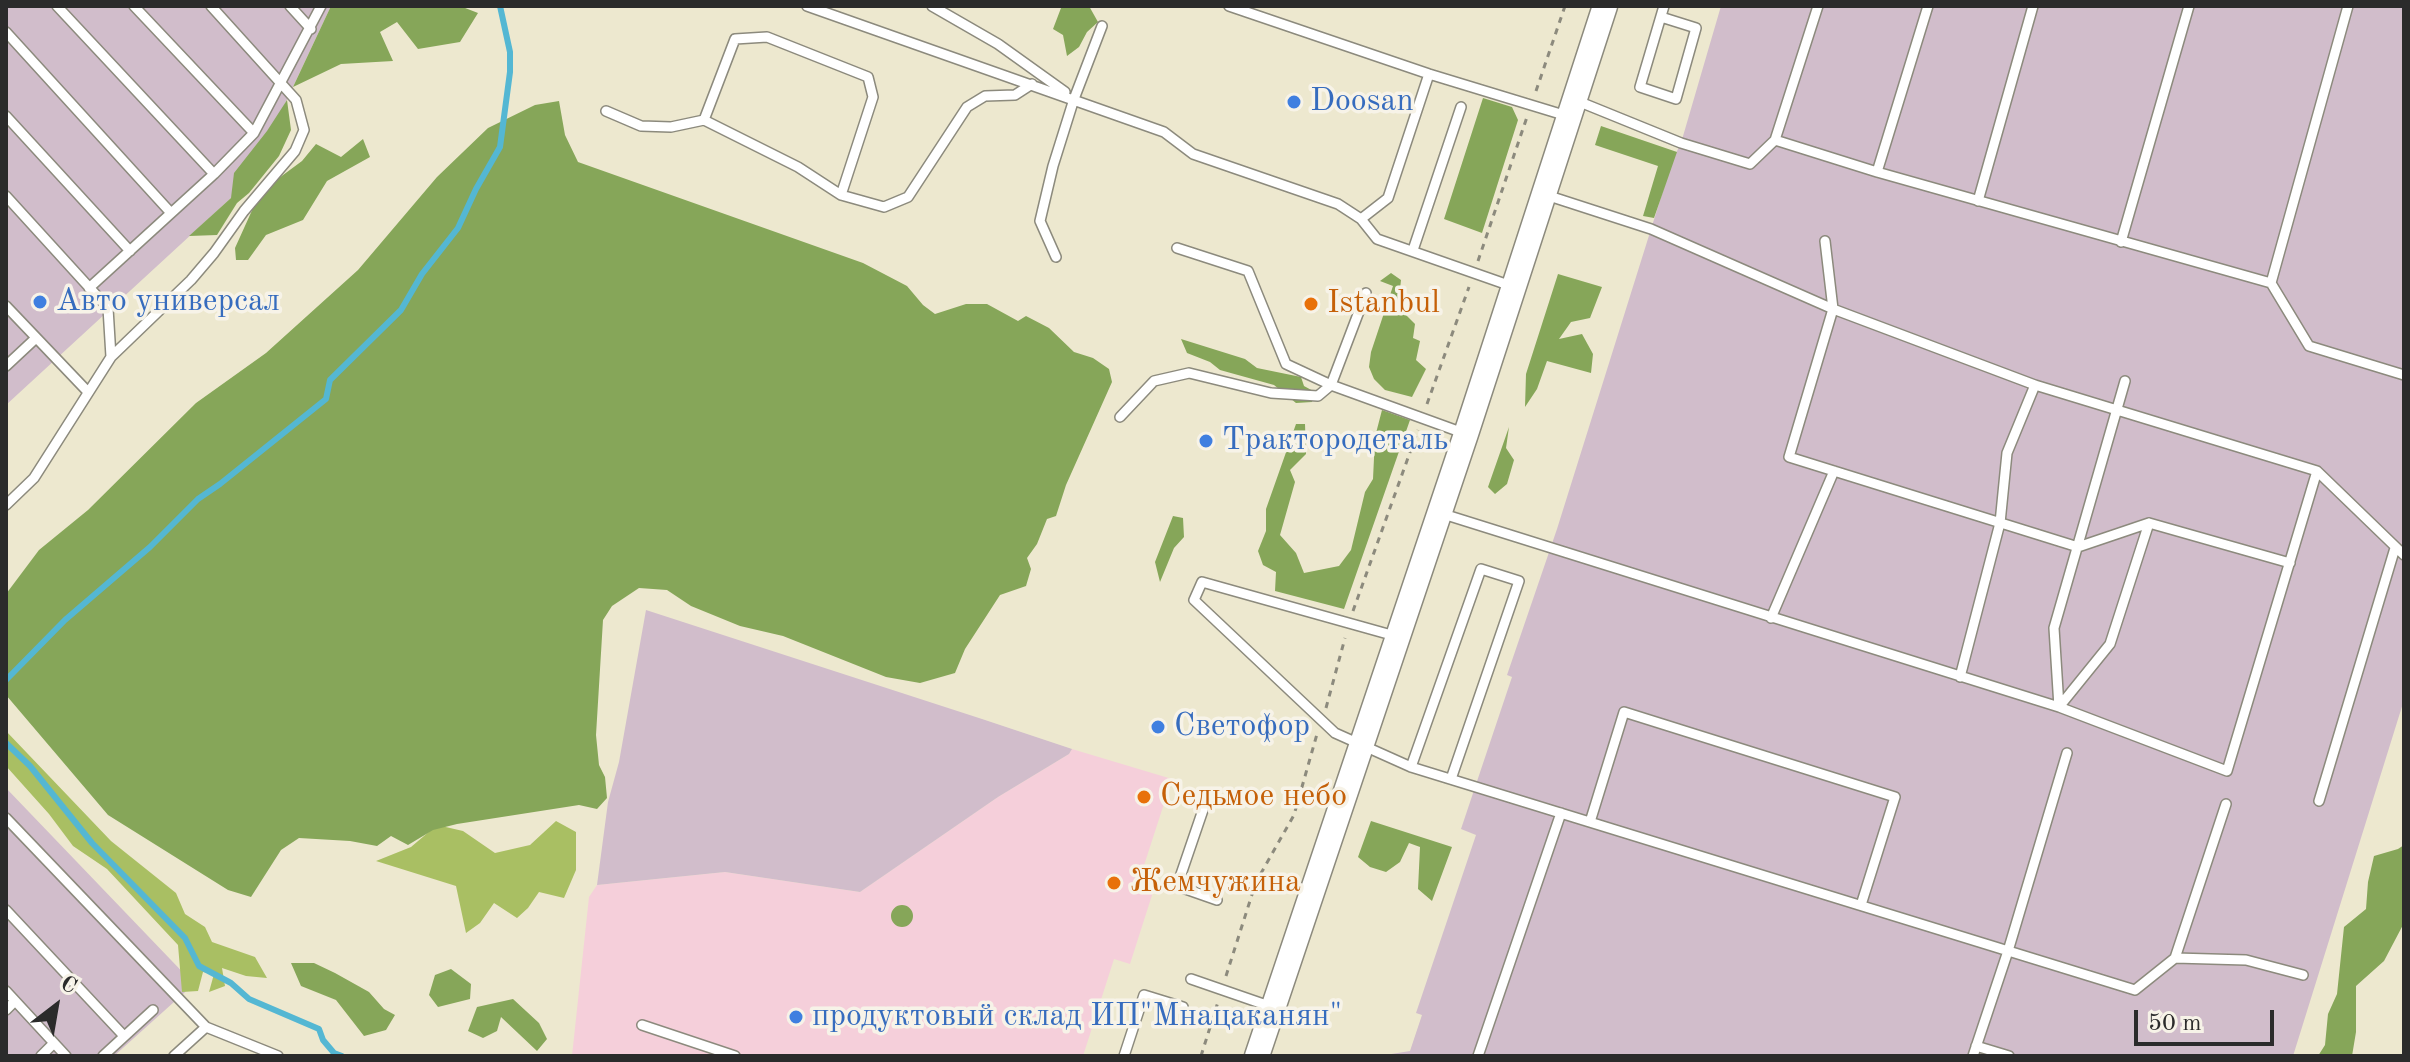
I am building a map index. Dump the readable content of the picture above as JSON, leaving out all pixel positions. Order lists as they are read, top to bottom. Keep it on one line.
{"places":["Doosan","Авто универсал","Istanbul","Трактородеталь","Светофор","Седьмое небо","Жемчужина","продуктовый склад ИП\"Мнацаканян\""],"scale_bar":"50 m","north":"top right"}
